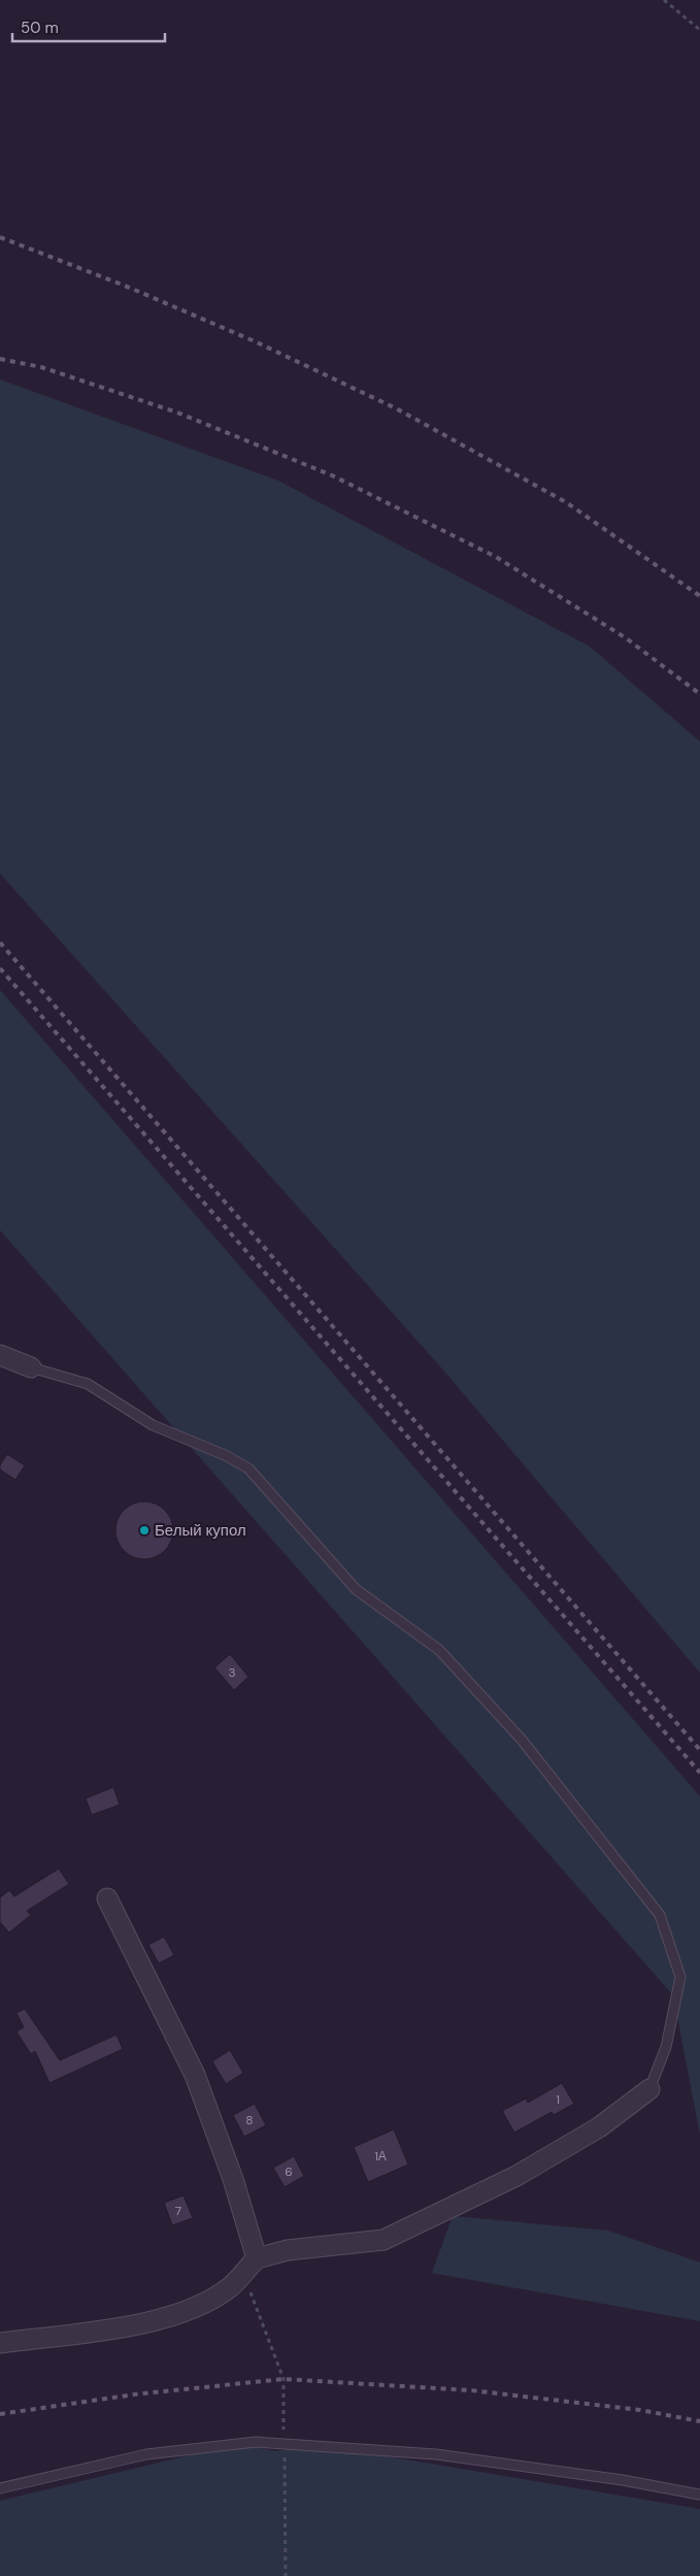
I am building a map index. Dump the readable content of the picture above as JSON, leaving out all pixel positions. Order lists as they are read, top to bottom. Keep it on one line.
{"places":["Белый купол"],"house_numbers":["3","1","8","1А","6","7"],"scale_bar":"50 m"}
